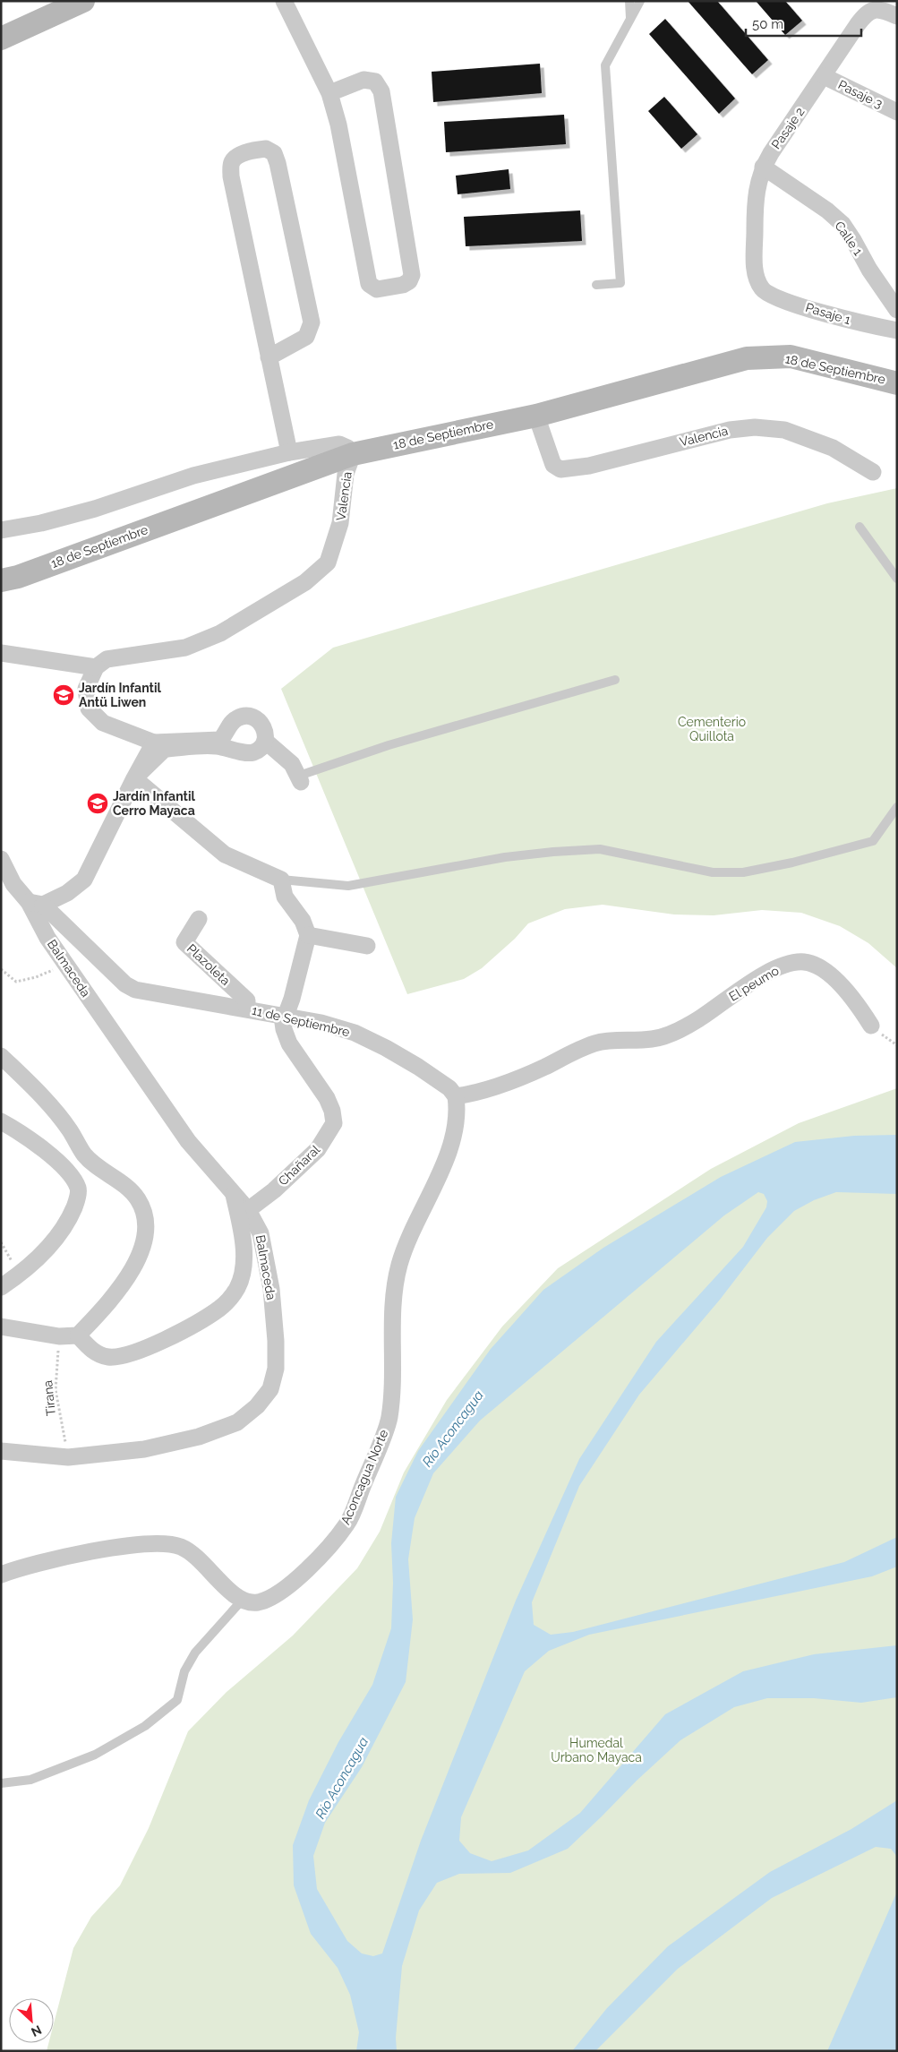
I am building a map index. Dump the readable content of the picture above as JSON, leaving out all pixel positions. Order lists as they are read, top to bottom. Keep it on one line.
{"streets":{"street":["Pasaje 3","Pasaje 2","Calle 1","Pasaje 1","18 de Septiembre","Valencia","Plazoleta","Balmaceda","El peumo","11 de Septiembre","Chañaral","Aconcagua Norte"],"path":["Tirana"]},"crossings":[["Pasaje 3","Pasaje 2"],["Pasaje 2","Calle 1"],["Pasaje 2","Pasaje 1"],["18 de Septiembre","Valencia"],["Plazoleta","11 de Septiembre"],["Balmaceda","11 de Septiembre"],["Balmaceda","Chañaral"],["Balmaceda","Tirana"],["El peumo","11 de Septiembre"],["El peumo","Aconcagua Norte"],["11 de Septiembre","Chañaral"],["11 de Septiembre","Aconcagua Norte"]],"water":["Río Aconcagua"],"parks":["Cementerio Quillota","Humedal Urbano Mayaca"],"places":{"school or university":["Jardín Infantil Antü Liwen","Jardín Infantil Cerro Mayaca"]},"scale_bar":"50 m","north":"bottom right"}
